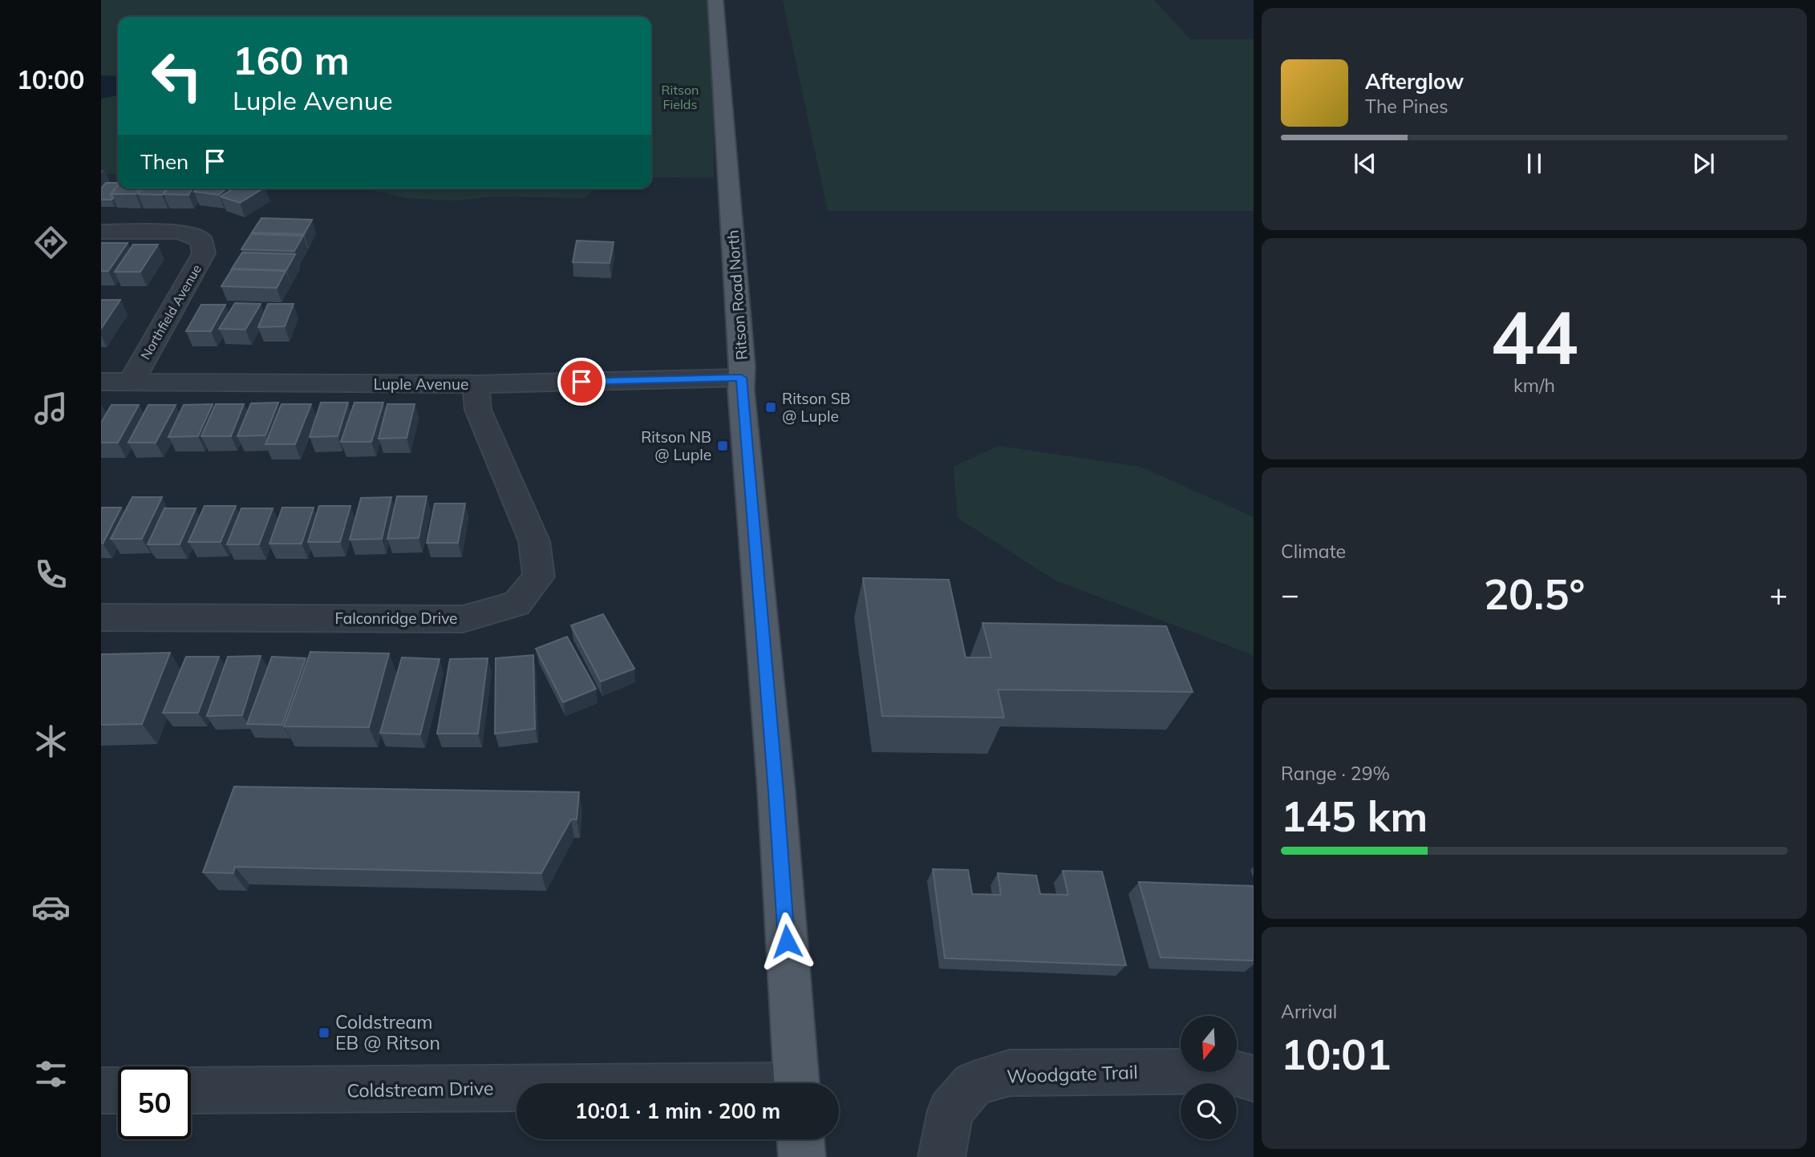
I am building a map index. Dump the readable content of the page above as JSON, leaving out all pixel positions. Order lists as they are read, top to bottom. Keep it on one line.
{"streets":{"main road":["Ritson Road North"],"street":["Northfield Avenue","Luple Avenue","Falconridge Drive","Woodgate Trail","Coldstream Drive"]},"crossings":[["Ritson Road North","Luple Avenue"],["Northfield Avenue","Luple Avenue"],["Luple Avenue","Falconridge Drive"]],"parks":["Ritson Fields"],"places":{"transit":["Ritson SB @ Luple","Ritson NB @ Luple","Coldstream EB @ Ritson"]},"north":"bottom","page":{"tabs":"10:00","turn":["160 m","Luple Avenue"],"song":["Afterglow","The Pines"],"then":"Then","tile":[["44","km/h"],"Climate",["Range · 29%","145 km"],["Arrival","10:01"]],"heat":["−","20.5°","+"],"limit":"50","trip":"10:01 · 1 min · 200 m"}}
